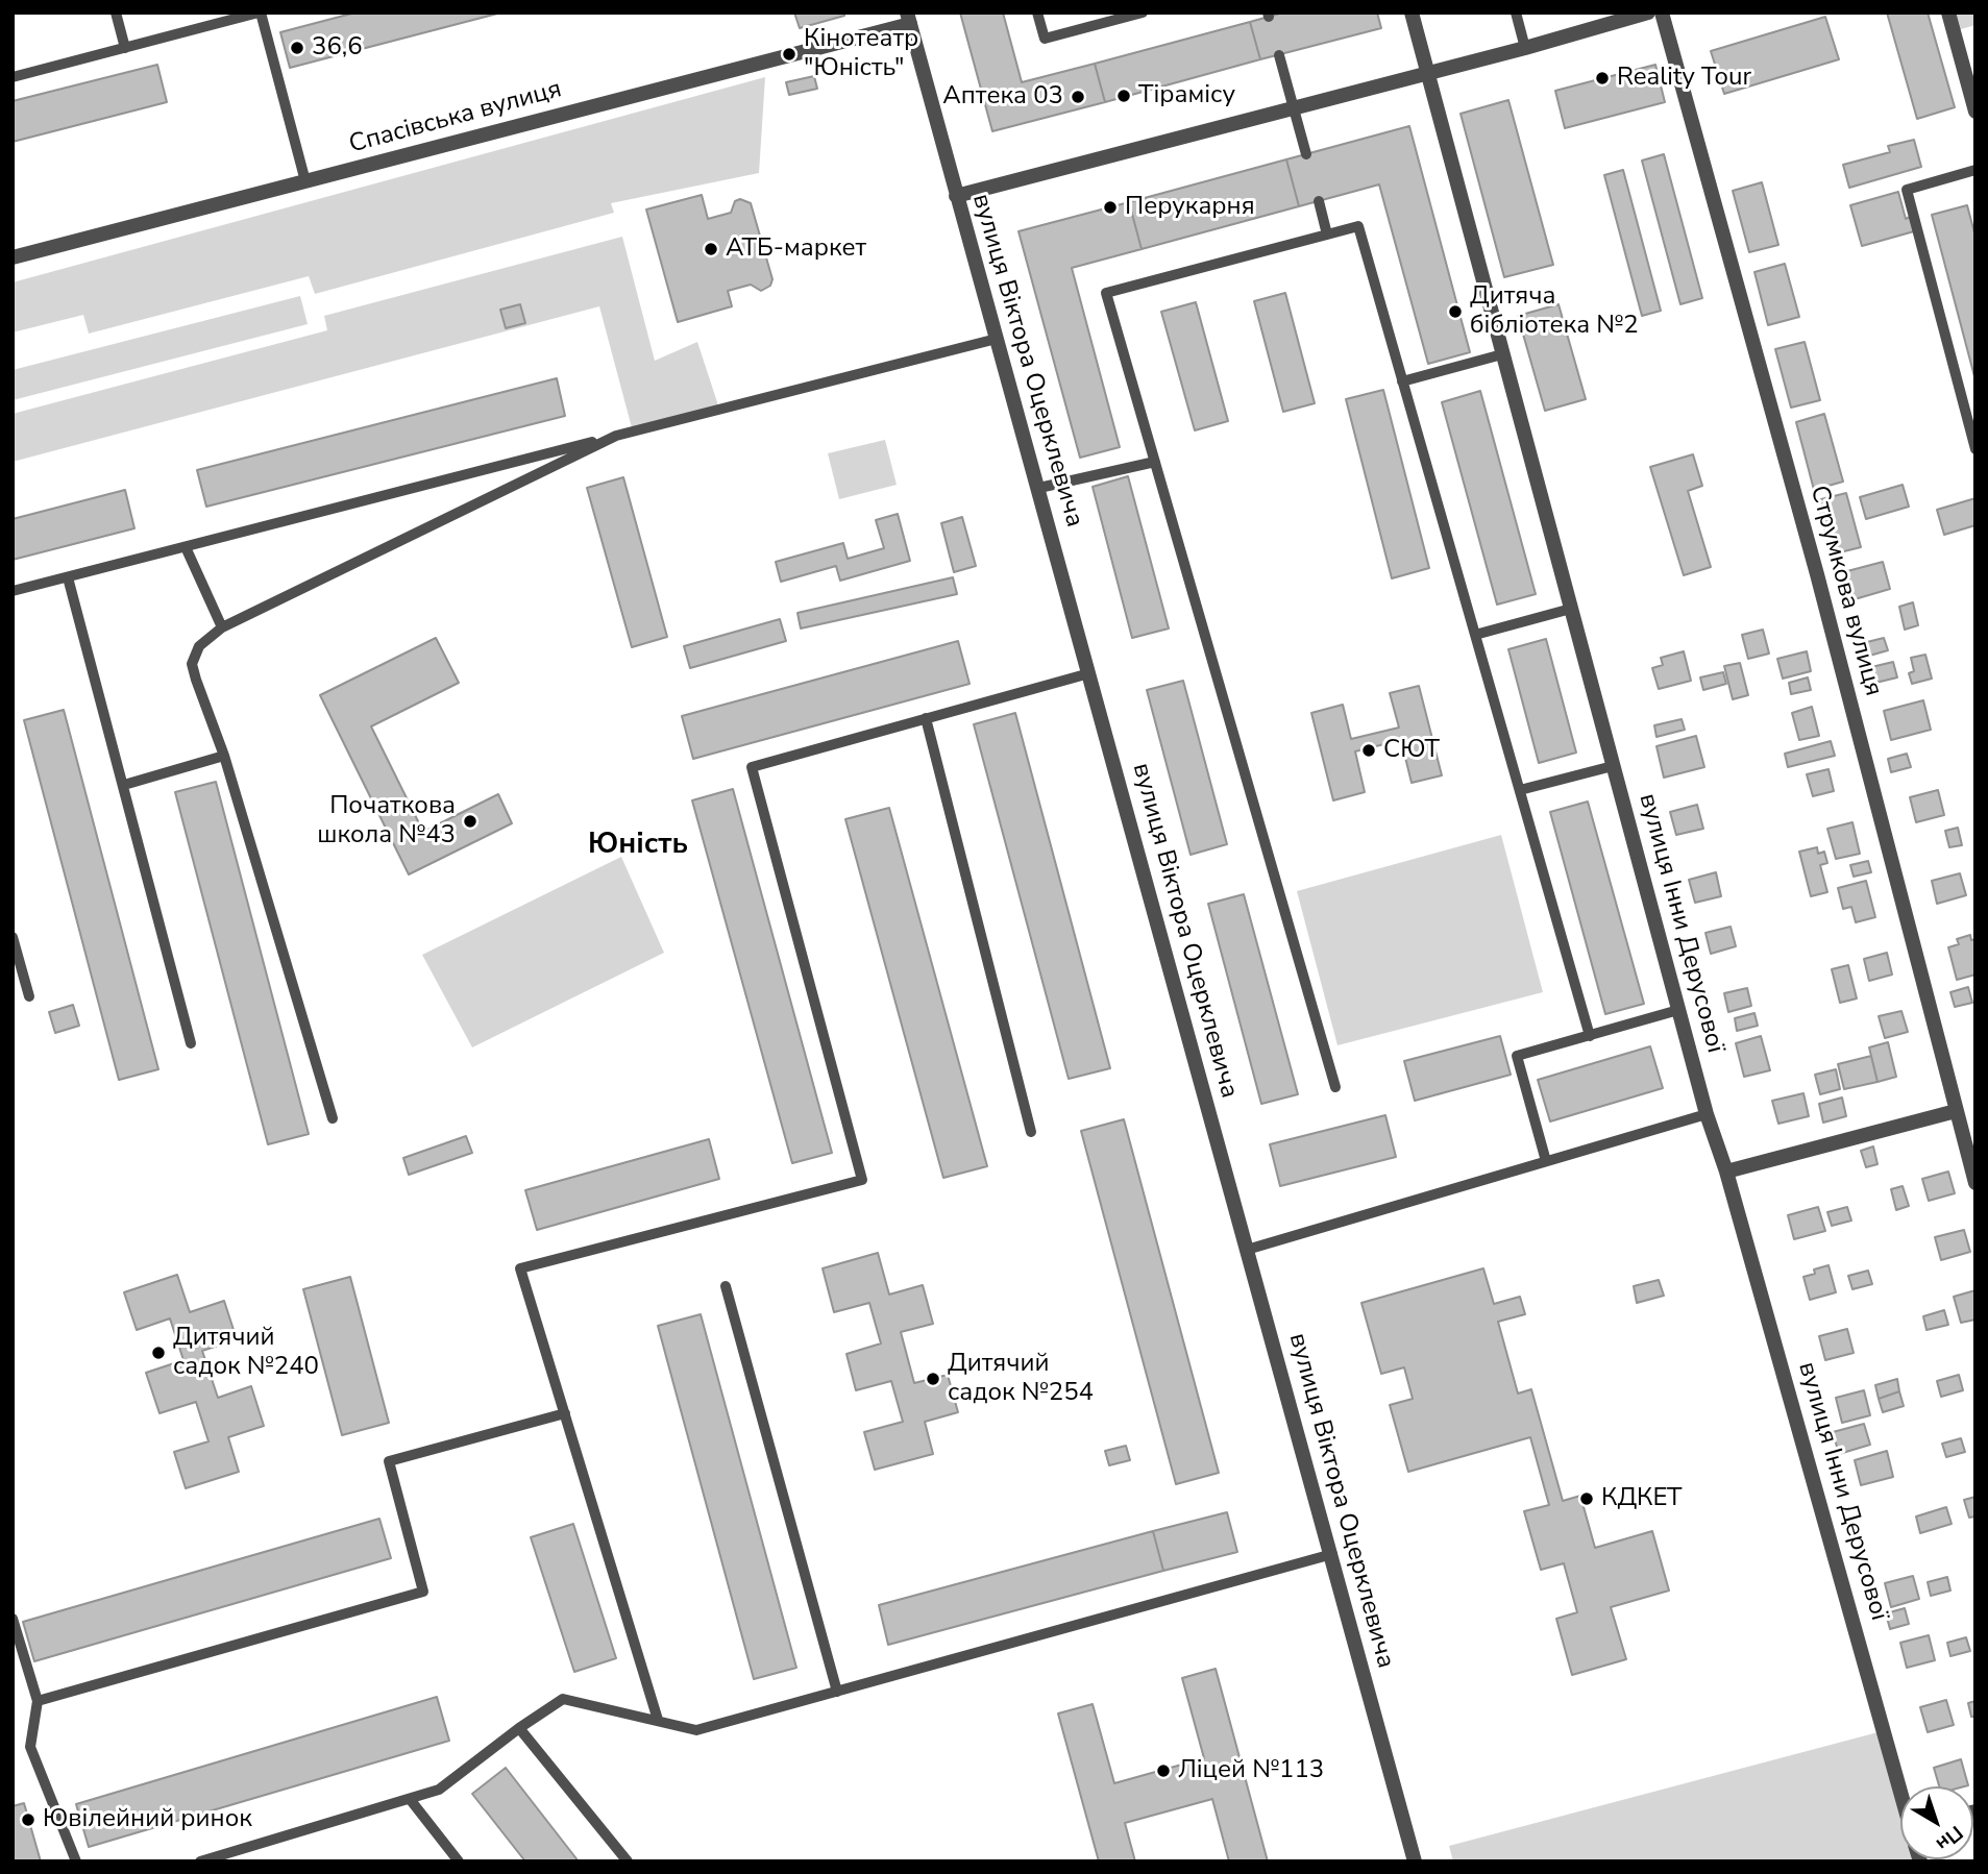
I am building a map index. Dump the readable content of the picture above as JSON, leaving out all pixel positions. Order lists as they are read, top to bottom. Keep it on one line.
{"streets":{"street":["Спасівська вулиця","вулиця Віктора Оцерклевича","Струмкова вулиця","вулиця Інни Дерусової"]},"crossings":[["Спасівська вулиця","вулиця Віктора Оцерклевича"]],"districts":["Юність"],"places":["36,6","Кінотеатр \"Юність\"","Reality Tour","Тірамісу","Аптека 03","Перукарня","АТБ-маркет","Дитяча бібліотека №2","СЮТ","Початкова школа №43","Дитячий садок №240","Дитячий садок №254","КДКЕТ","Ліцей №113","Ювілейний ринок"],"north":"bottom right"}
